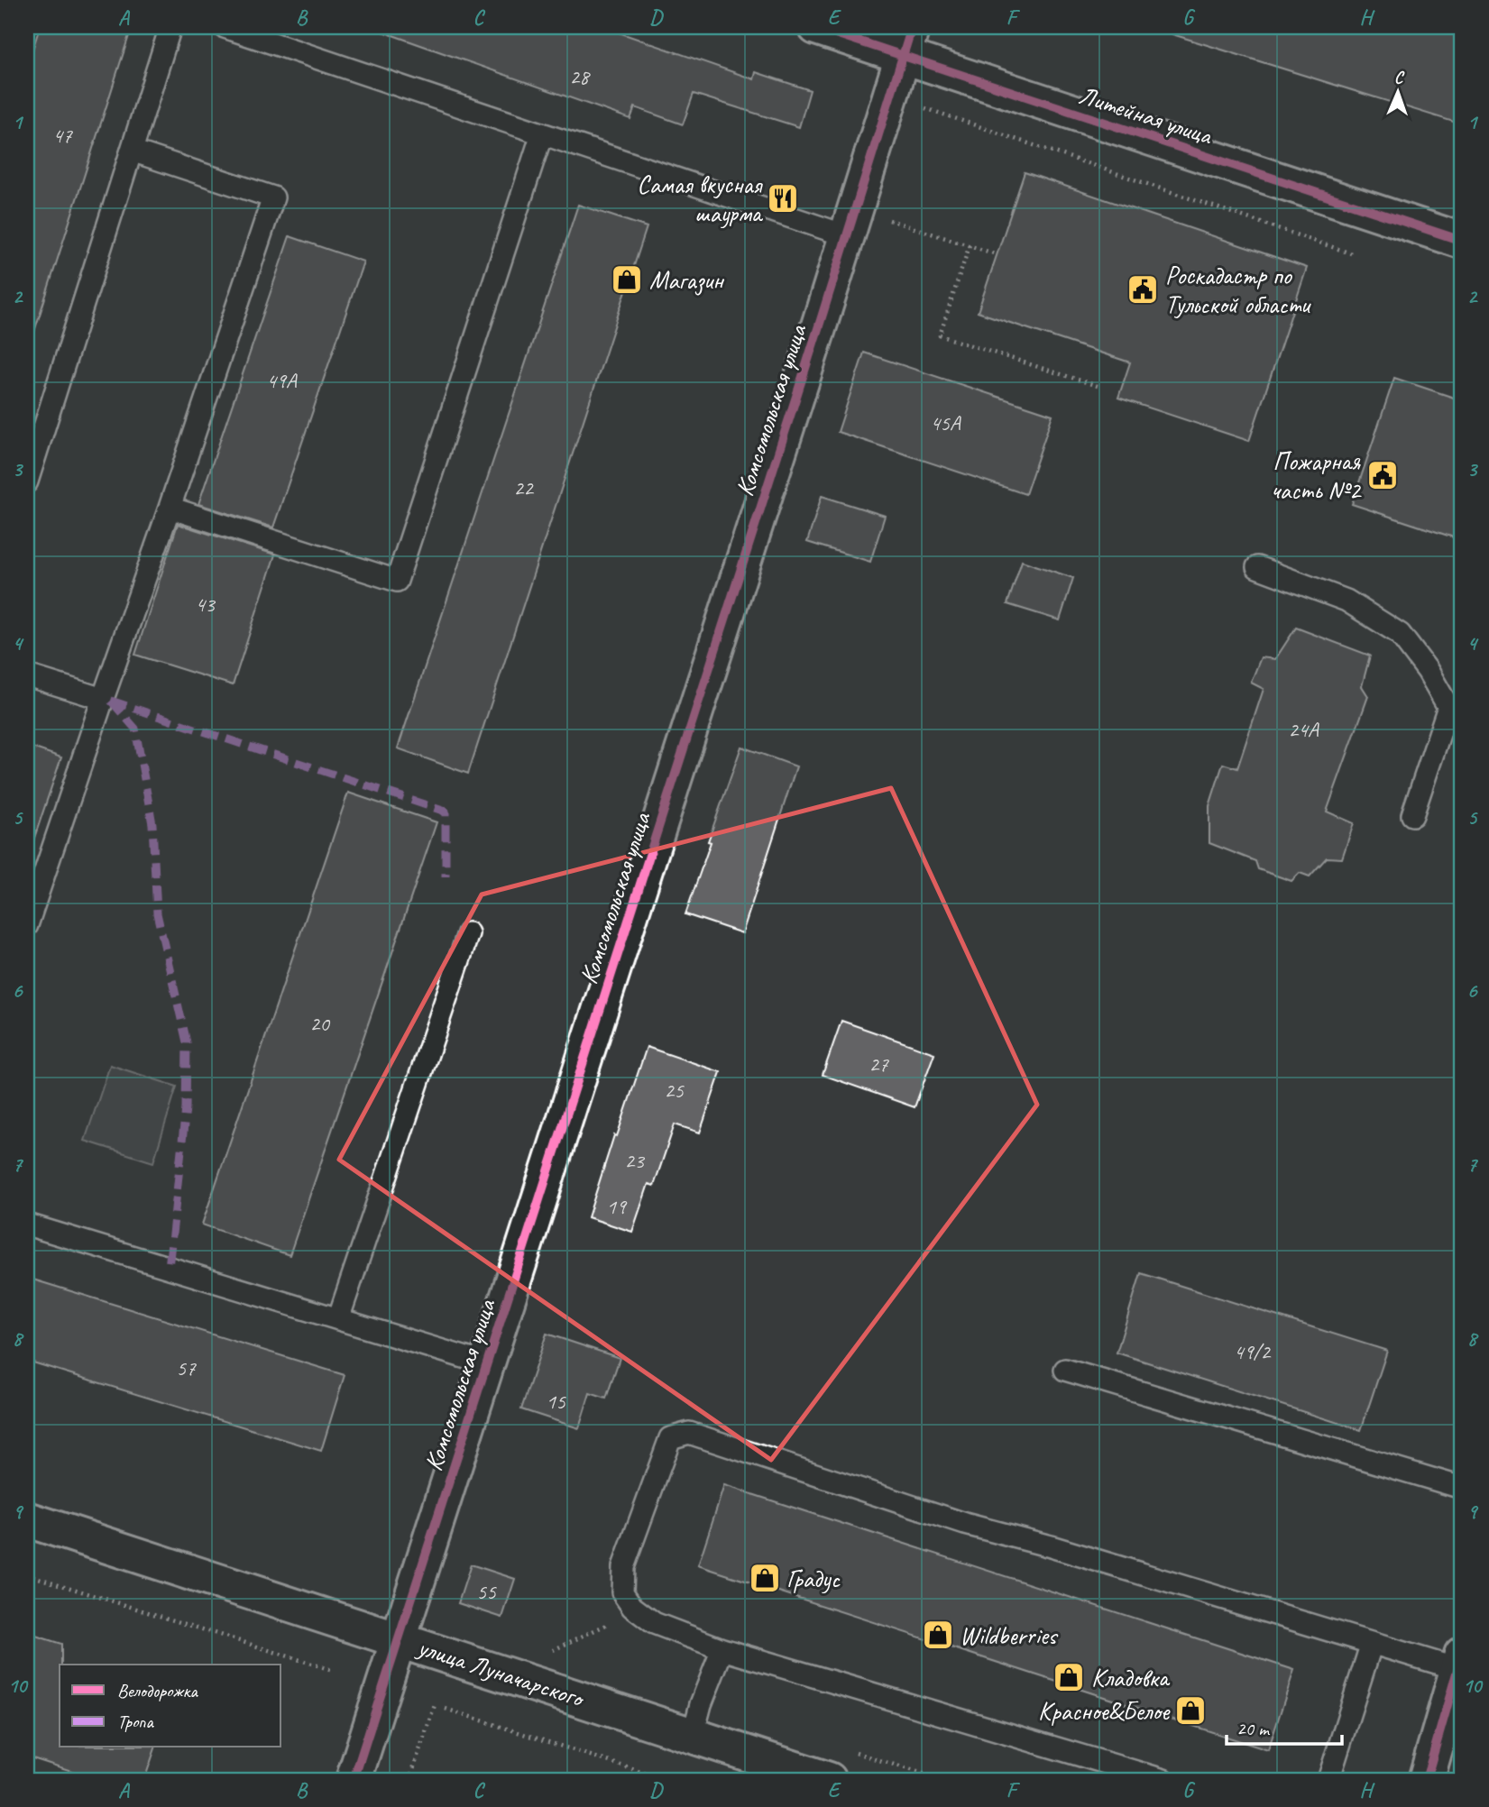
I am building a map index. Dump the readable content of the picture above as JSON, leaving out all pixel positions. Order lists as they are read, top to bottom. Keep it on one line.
{"streets":{"street":["Литейная улица","Комсомольская улица","улица Луначарского"]},"crossings":[["Литейная улица","Комсомольская улица"],["Комсомольская улица","улица Луначарского"]],"places":{"restaurant":["Самая вкусная шаурма"],"shop":["Магазин","Градус","Wildberries","Кладовка","Красное&Белое"],"public building":["Роскадастр по Тульской области","Пожарная часть №2"]},"house_numbers":["28","47","49А","45А","22","43","24А","20","27","25","23","19","49/2","57","15","55"],"legend":["Велодорожка","Тропа"],"scale_bar":"20 m","north":"top","grid":{"columns":["A","B","C","D","E","F","G","H"],"rows":["1","2","3","4","5","6","7","8","9","10"]}}
